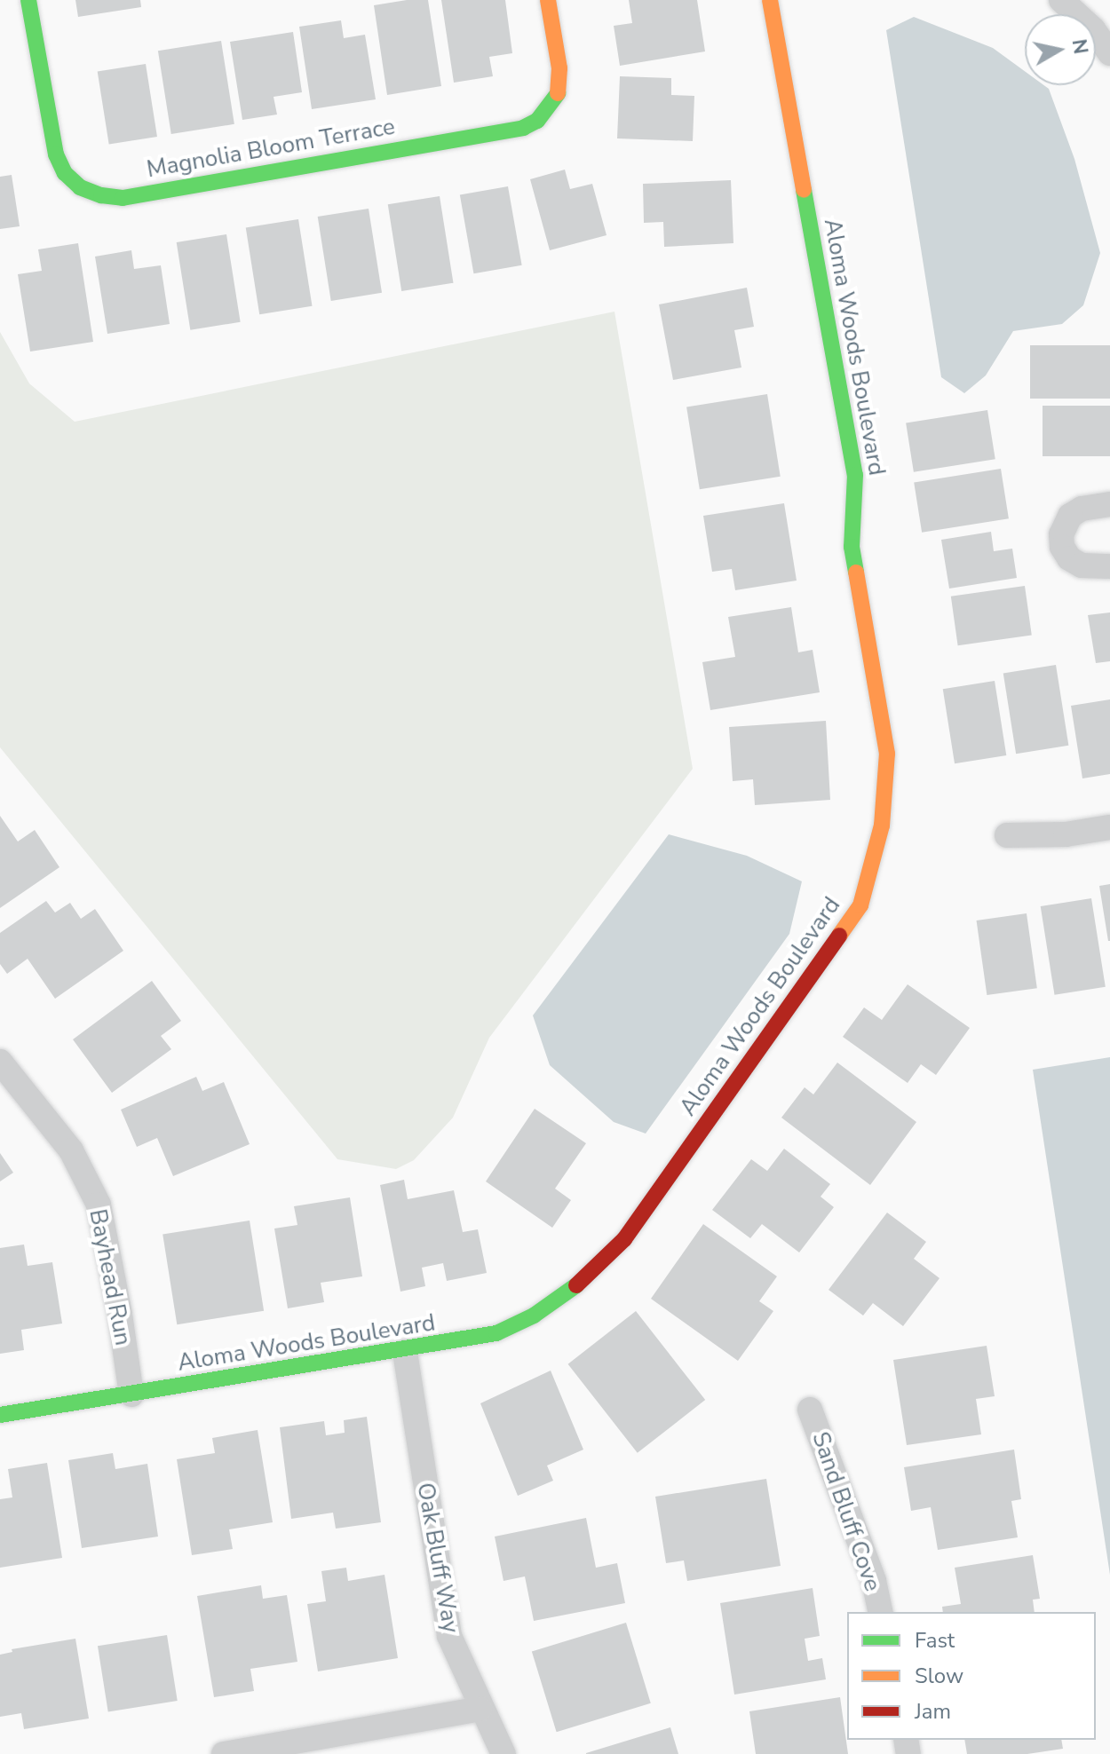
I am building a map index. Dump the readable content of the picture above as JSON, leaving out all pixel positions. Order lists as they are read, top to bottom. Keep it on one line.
{"streets":{"street":["Magnolia Bloom Terrace","Aloma Woods Boulevard","Bayhead Run","Sand Bluff Cove","Oak Bluff Way"]},"crossings":[["Aloma Woods Boulevard","Bayhead Run"],["Aloma Woods Boulevard","Oak Bluff Way"]],"legend":["Fast","Slow","Jam"],"north":"right"}
